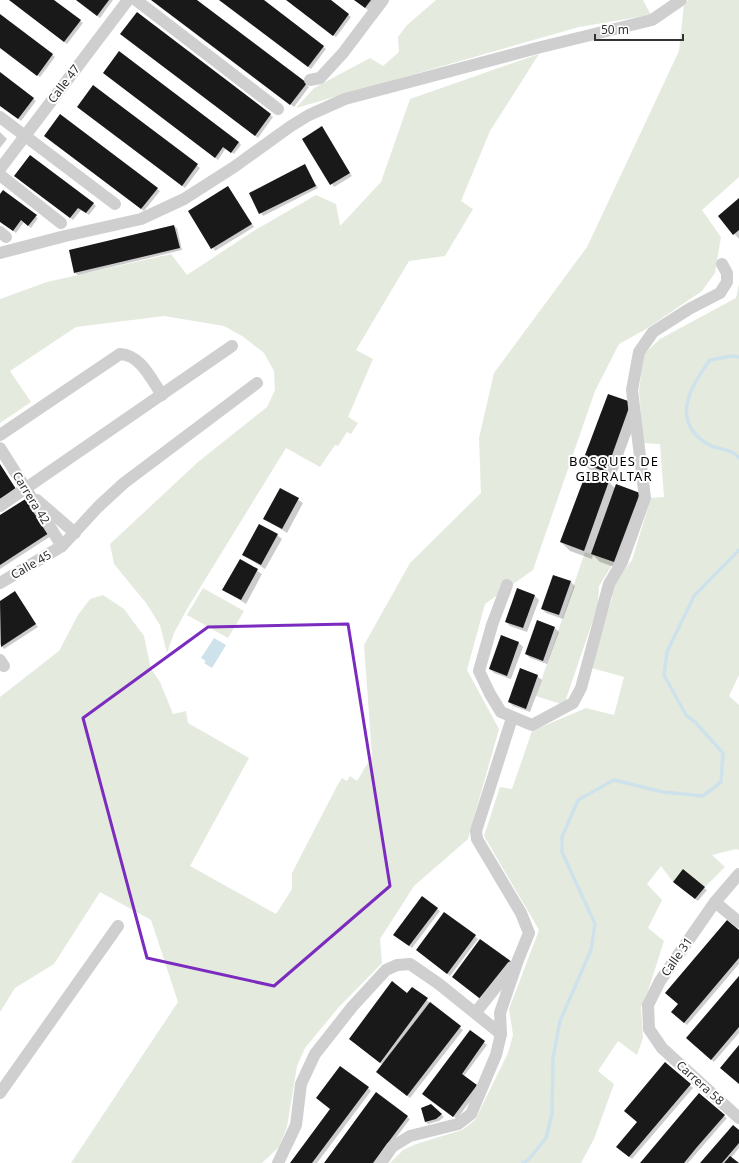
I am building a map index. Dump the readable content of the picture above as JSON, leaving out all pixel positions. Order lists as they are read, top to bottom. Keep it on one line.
{"streets":{"street":["Calle 47","Carrera 42","Calle 45","Calle 31","Carrera 58"]},"crossings":[["Carrera 42","Calle 45"],["Calle 31","Carrera 58"]],"districts":["BOSQUES DE GIBRALTAR"],"scale_bar":"50 m"}
